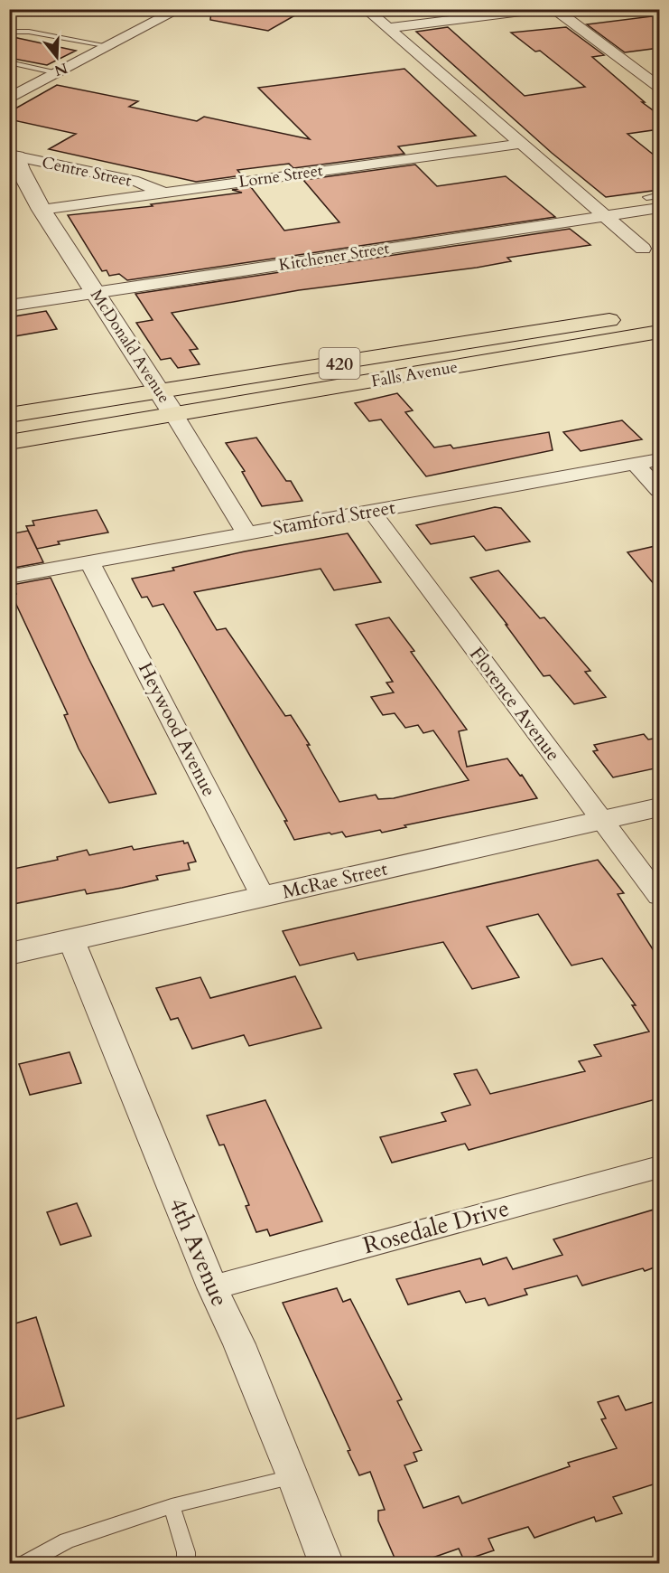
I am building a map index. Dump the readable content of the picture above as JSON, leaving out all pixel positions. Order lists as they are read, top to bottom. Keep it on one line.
{"streets":{"highway":["420","Falls Avenue"],"street":["Centre Street","Lorne Street","Kitchener Street","McDonald Avenue","Stamford Street","Florence Avenue","Heywood Avenue","McRae Street","Rosedale Drive","4th Avenue"]},"crossings":[["Centre Street","Lorne Street"],["Centre Street","McDonald Avenue"],["Lorne Street","McDonald Avenue"],["Kitchener Street","McDonald Avenue"],["McDonald Avenue","Falls Avenue"],["McDonald Avenue","Stamford Street"],["Stamford Street","Florence Avenue"],["Stamford Street","Heywood Avenue"],["Florence Avenue","McRae Street"],["Heywood Avenue","McRae Street"],["McRae Street","4th Avenue"],["Rosedale Drive","4th Avenue"]],"north":"bottom"}
